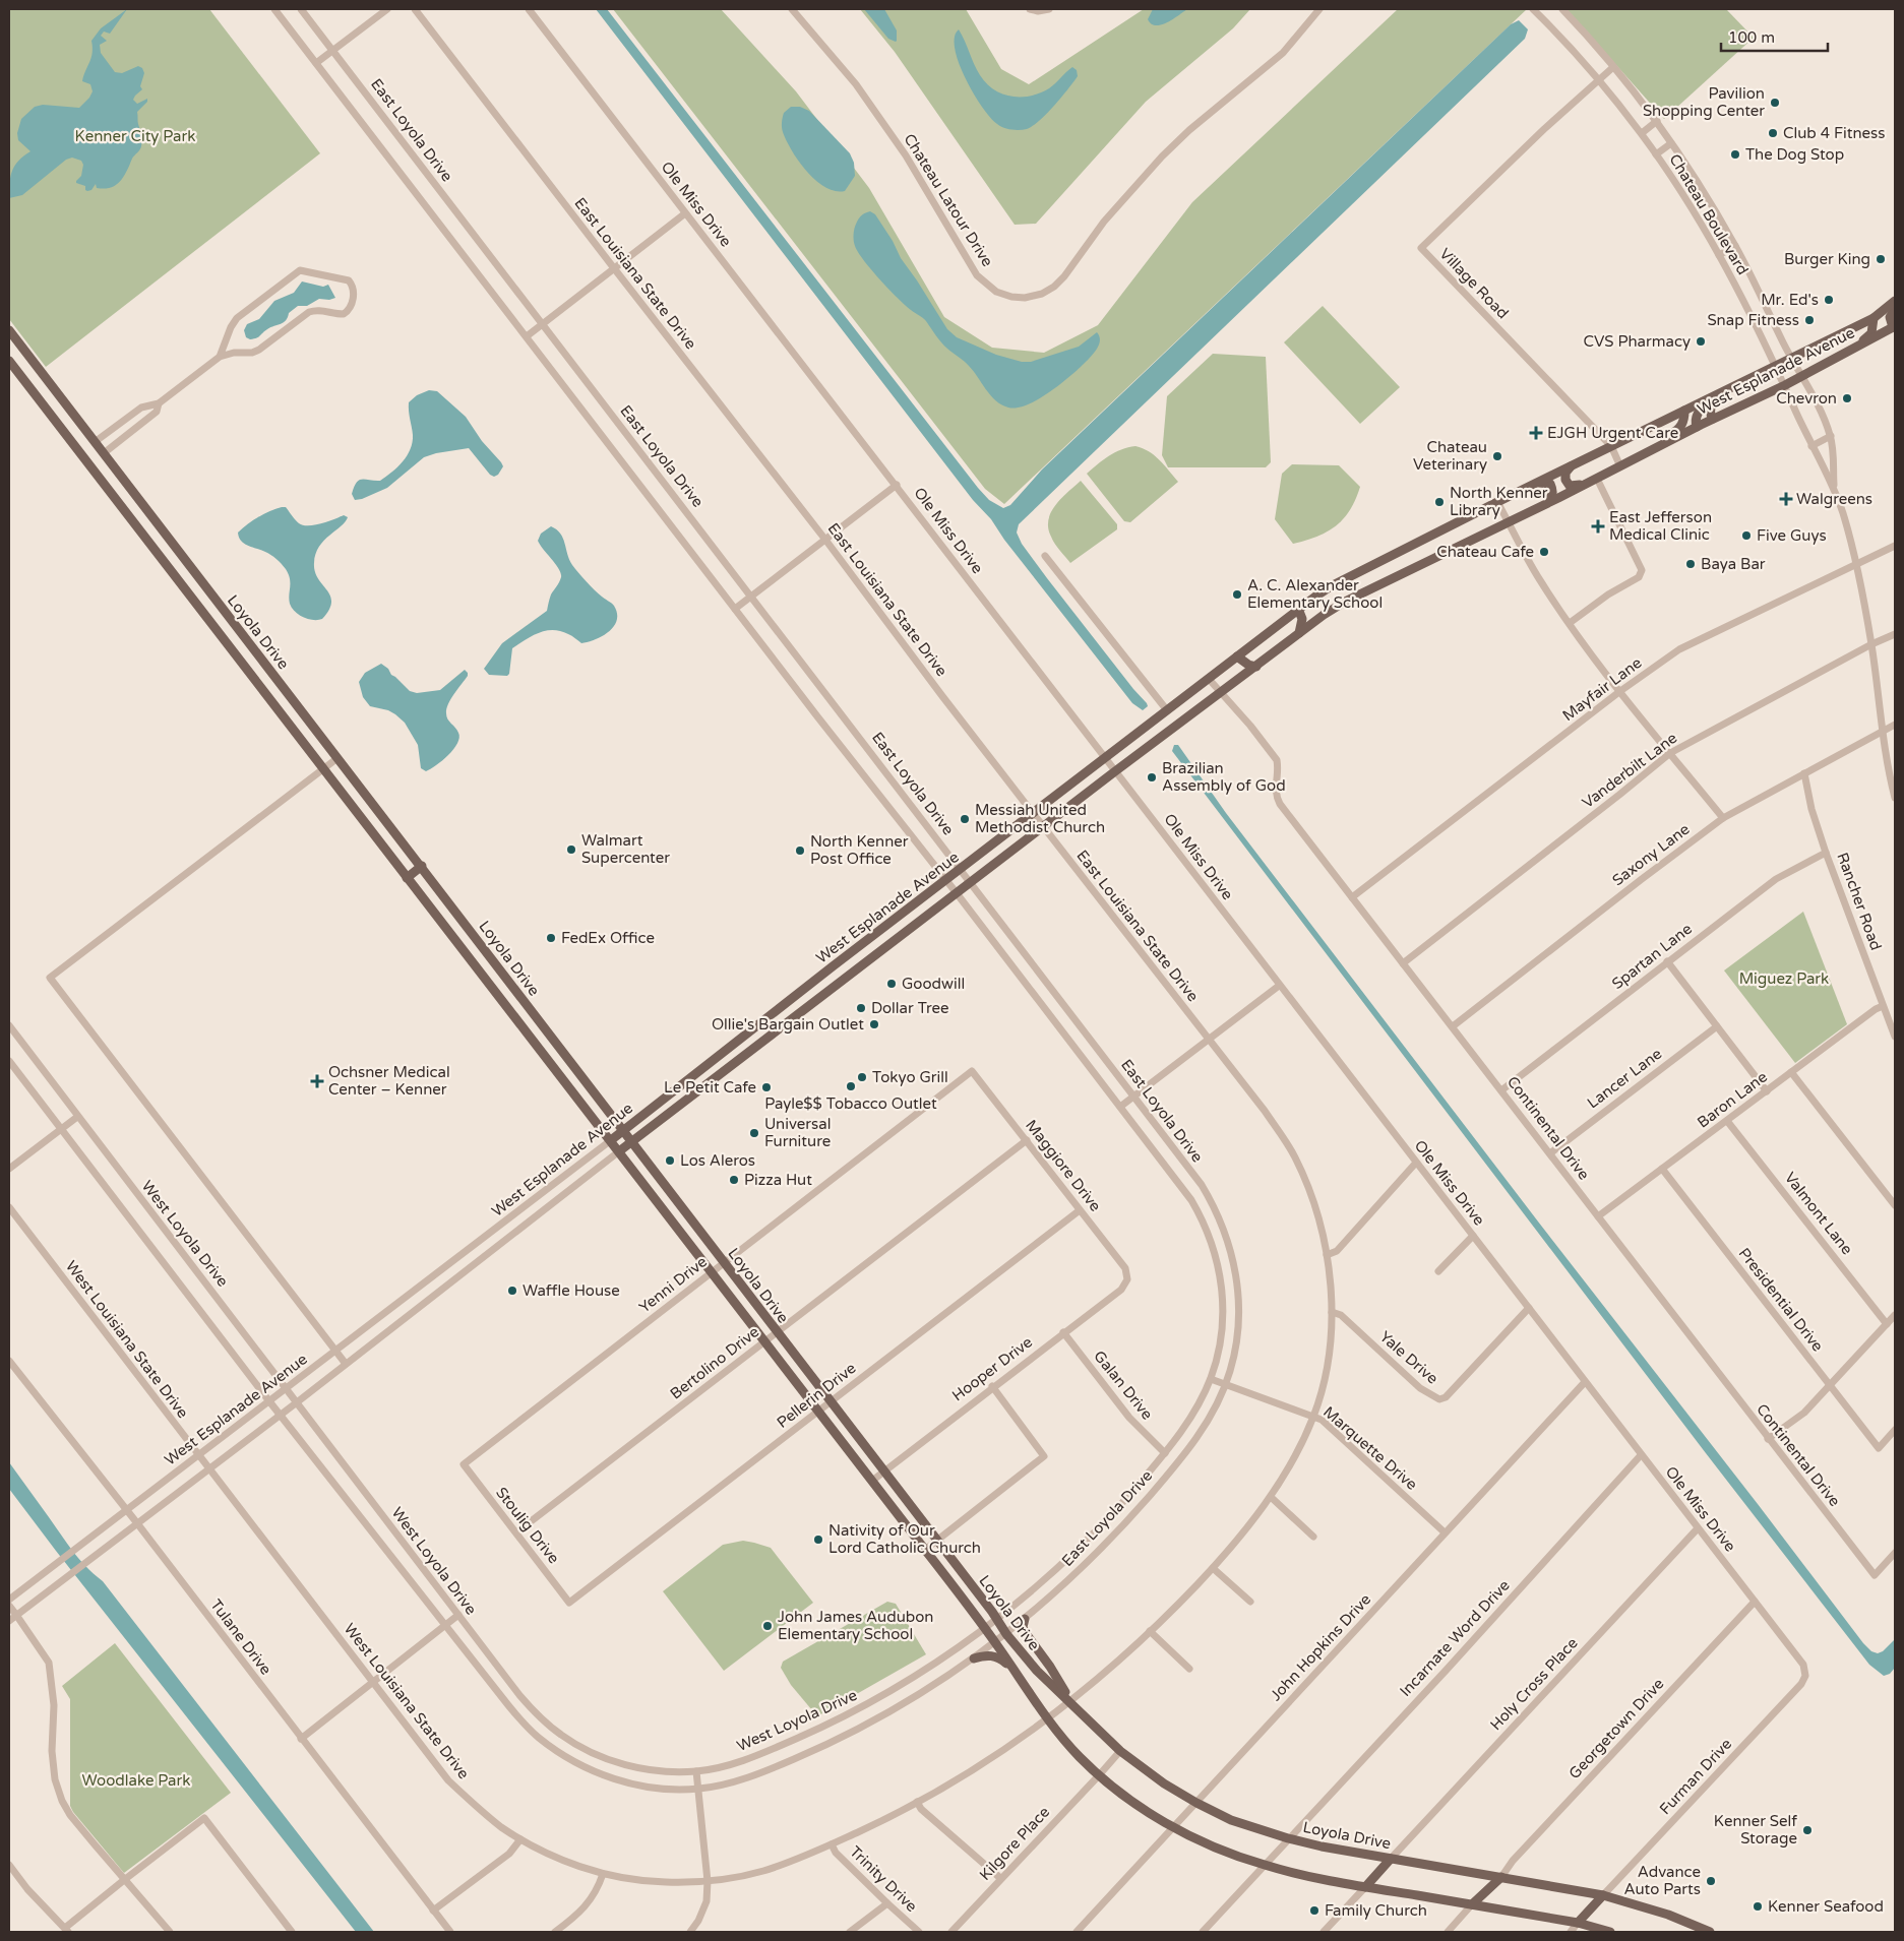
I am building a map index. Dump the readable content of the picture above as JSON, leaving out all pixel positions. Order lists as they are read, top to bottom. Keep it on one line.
{"streets":{"main road":["West Esplanade Avenue","Loyola Drive"],"street":["East Loyola Drive","Chateau Latour Drive","Ole Miss Drive","Chateau Boulevard","East Louisiana State Drive","Village Road","Mayfair Lane","Vanderbilt Lane","Saxony Lane","Rancher Road","Spartan Lane","Lancer Lane","Baron Lane","Continental Drive","Maggiore Drive","Valmont Lane","West Loyola Drive","Yenni Drive","Presidential Drive","West Louisiana State Drive","Yale Drive","Bertolino Drive","Hooper Drive","Galan Drive","Pellerin Drive","Marquette Drive","Stoulig Drive","Tulane Drive","Incarnate Word Drive","John Hopkins Drive","Holy Cross Place","Georgetown Drive","Furman Drive","Kilgore Place","Trinity Drive"]},"crossings":[["East Loyola Drive","West Esplanade Avenue"],["East Loyola Drive","Loyola Drive"],["East Loyola Drive","West Loyola Drive"],["East Loyola Drive","Galan Drive"],["East Loyola Drive","Marquette Drive"],["Ole Miss Drive","West Esplanade Avenue"],["Ole Miss Drive","Yale Drive"],["Ole Miss Drive","Incarnate Word Drive"],["Ole Miss Drive","John Hopkins Drive"],["Ole Miss Drive","Holy Cross Place"],["Ole Miss Drive","Georgetown Drive"],["Ole Miss Drive","Furman Drive"],["Chateau Boulevard","Village Road"],["Chateau Boulevard","West Esplanade Avenue"],["Chateau Boulevard","Mayfair Lane"],["Chateau Boulevard","Vanderbilt Lane"],["Chateau Boulevard","Saxony Lane"],["East Louisiana State Drive","West Esplanade Avenue"],["East Louisiana State Drive","Loyola Drive"],["East Louisiana State Drive","West Louisiana State Drive"],["East Louisiana State Drive","Yale Drive"],["East Louisiana State Drive","Marquette Drive"],["Village Road","West Esplanade Avenue"],["West Esplanade Avenue","Loyola Drive"],["West Esplanade Avenue","Continental Drive"],["West Esplanade Avenue","West Loyola Drive"],["West Esplanade Avenue","West Louisiana State Drive"],["West Esplanade Avenue","Tulane Drive"],["Loyola Drive","West Loyola Drive"],["Loyola Drive","Yenni Drive"],["Loyola Drive","West Louisiana State Drive"],["Loyola Drive","Bertolino Drive"],["Loyola Drive","Hooper Drive"],["Loyola Drive","Pellerin Drive"],["Loyola Drive","Incarnate Word Drive"],["Loyola Drive","John Hopkins Drive"],["Loyola Drive","Holy Cross Place"],["Loyola Drive","Georgetown Drive"],["Loyola Drive","Furman Drive"],["Loyola Drive","Kilgore Place"],["Mayfair Lane","Continental Drive"],["Vanderbilt Lane","Continental Drive"],["Saxony Lane","Rancher Road"],["Saxony Lane","Continental Drive"],["Rancher Road","Spartan Lane"],["Rancher Road","Baron Lane"],["Spartan Lane","Continental Drive"],["Lancer Lane","Continental Drive"],["Baron Lane","Continental Drive"],["Baron Lane","Valmont Lane"],["Baron Lane","Presidential Drive"],["Maggiore Drive","Yenni Drive"],["Maggiore Drive","Bertolino Drive"],["Maggiore Drive","Hooper Drive"],["Maggiore Drive","Pellerin Drive"],["Yenni Drive","Stoulig Drive"],["West Louisiana State Drive","Trinity Drive"],["Bertolino Drive","Stoulig Drive"],["Hooper Drive","Galan Drive"],["Pellerin Drive","Stoulig Drive"],["Marquette Drive","John Hopkins Drive"]],"parks":["Kenner City Park","Miguez Park","Woodlake Park"],"places":{"other":["Pavilion Shopping Center","Club 4 Fitness","The Dog Stop","Burger King","Mr. Ed's","Snap Fitness","CVS Pharmacy","Chevron","Chateau Veterinary","North Kenner Library","Five Guys","Chateau Cafe","Baya Bar","A. C. Alexander Elementary School","Brazilian Assembly of God","Messiah United Methodist Church","Walmart Supercenter","North Kenner Post Office","FedEx Office","Goodwill","Dollar Tree","Ollie's Bargain Outlet","Tokyo Grill","Payle$$ Tobacco Outlet","Le Petit Cafe","Universal Furniture","Los Aleros","Pizza Hut","Waffle House","Nativity of Our Lord Catholic Church","John James Audubon Elementary School","Kenner Self Storage","Advance Auto Parts","Kenner Seafood","Family Church"],"health":["EJGH Urgent Care","Walgreens","East Jefferson Medical Clinic","Ochsner Medical Center – Kenner"]},"scale_bar":"100 m"}
